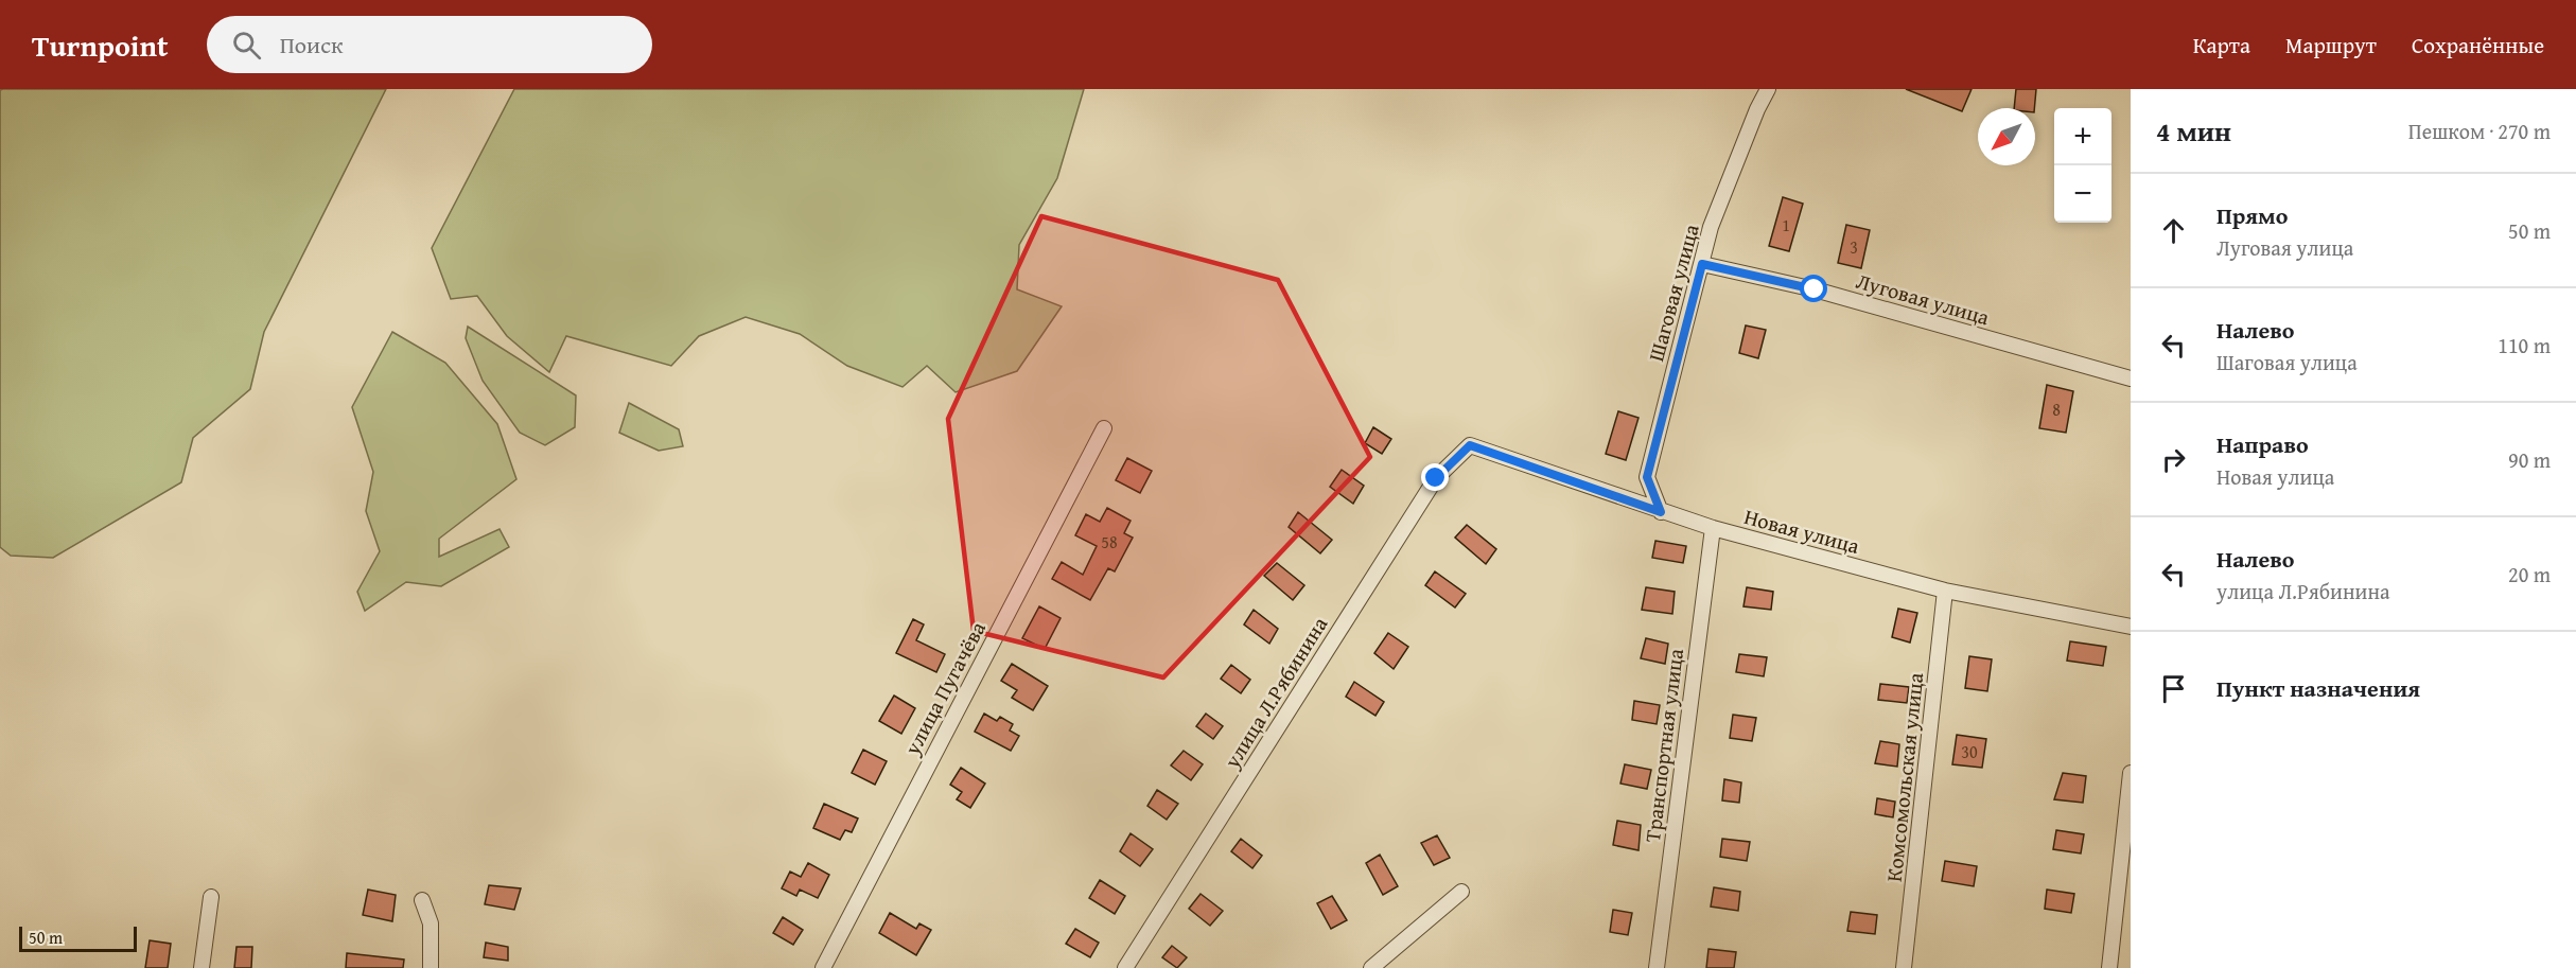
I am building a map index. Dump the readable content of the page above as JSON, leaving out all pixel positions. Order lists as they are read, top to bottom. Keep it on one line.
{"streets":{"street":["Шаговая улица","Луговая улица","Новая улица","улица Пугачёва","улица Л.Рябинина","Транспортная улица","Комсомольская улица"]},"crossings":[["Шаговая улица","Луговая улица"],["Шаговая улица","Новая улица"],["Новая улица","улица Л.Рябинина"],["Новая улица","Транспортная улица"],["Новая улица","Комсомольская улица"]],"house_numbers":["1","3","8","58","30"],"scale_bar":"50 m","north":"bottom left","page":{"header":"Turnpoint","search":"Поиск","nav":["Карта","Маршрут","Сохранённые"],"heading":["4 мин","Пешком · 270 m"],"map_buttons":["+","−"],"list":[["Прямо","Луговая улица","50 m"],["Налево","Шаговая улица","110 m"],["Направо","Новая улица","90 m"],["Налево","улица Л.Рябинина","20 m"],"Пункт назначения"],"scale":"50 m"}}
